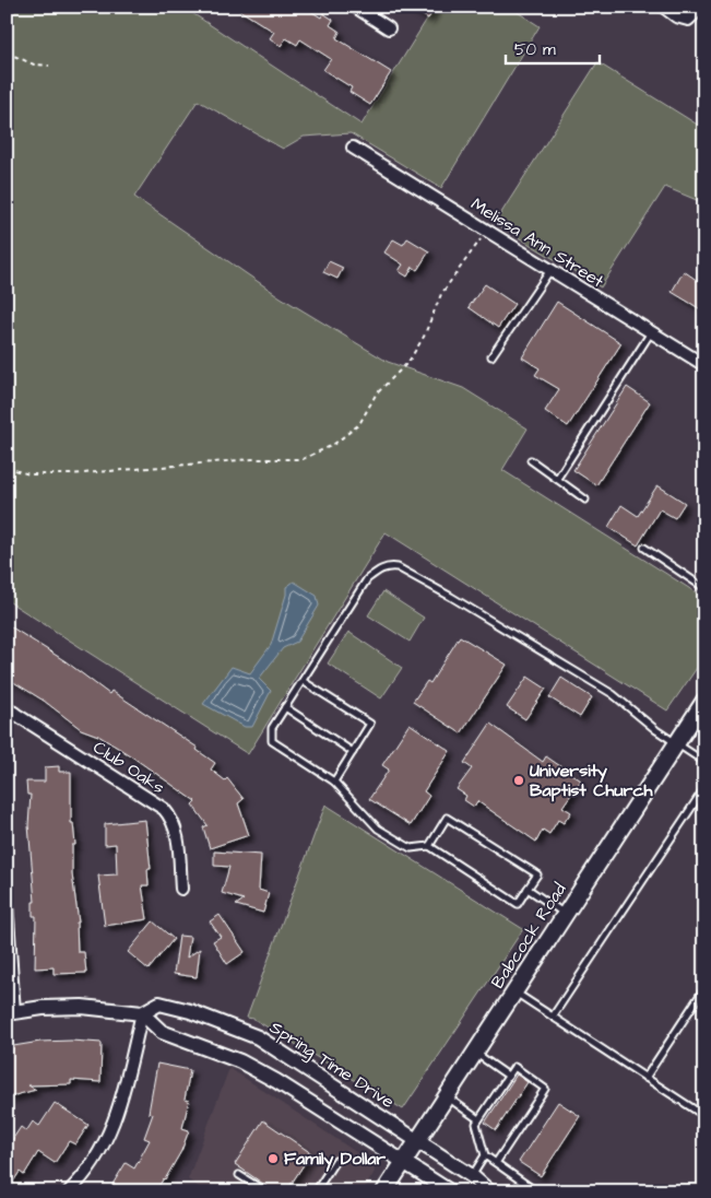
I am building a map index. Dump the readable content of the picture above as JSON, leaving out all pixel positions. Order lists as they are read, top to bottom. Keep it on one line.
{"streets":{"main road":["Babcock Road"],"street":["Melissa Ann Street","Club Oaks","Spring Time Drive"]},"crossings":[["Babcock Road","Spring Time Drive"]],"places":["University Baptist Church","Family Dollar"],"scale_bar":"50 m"}
